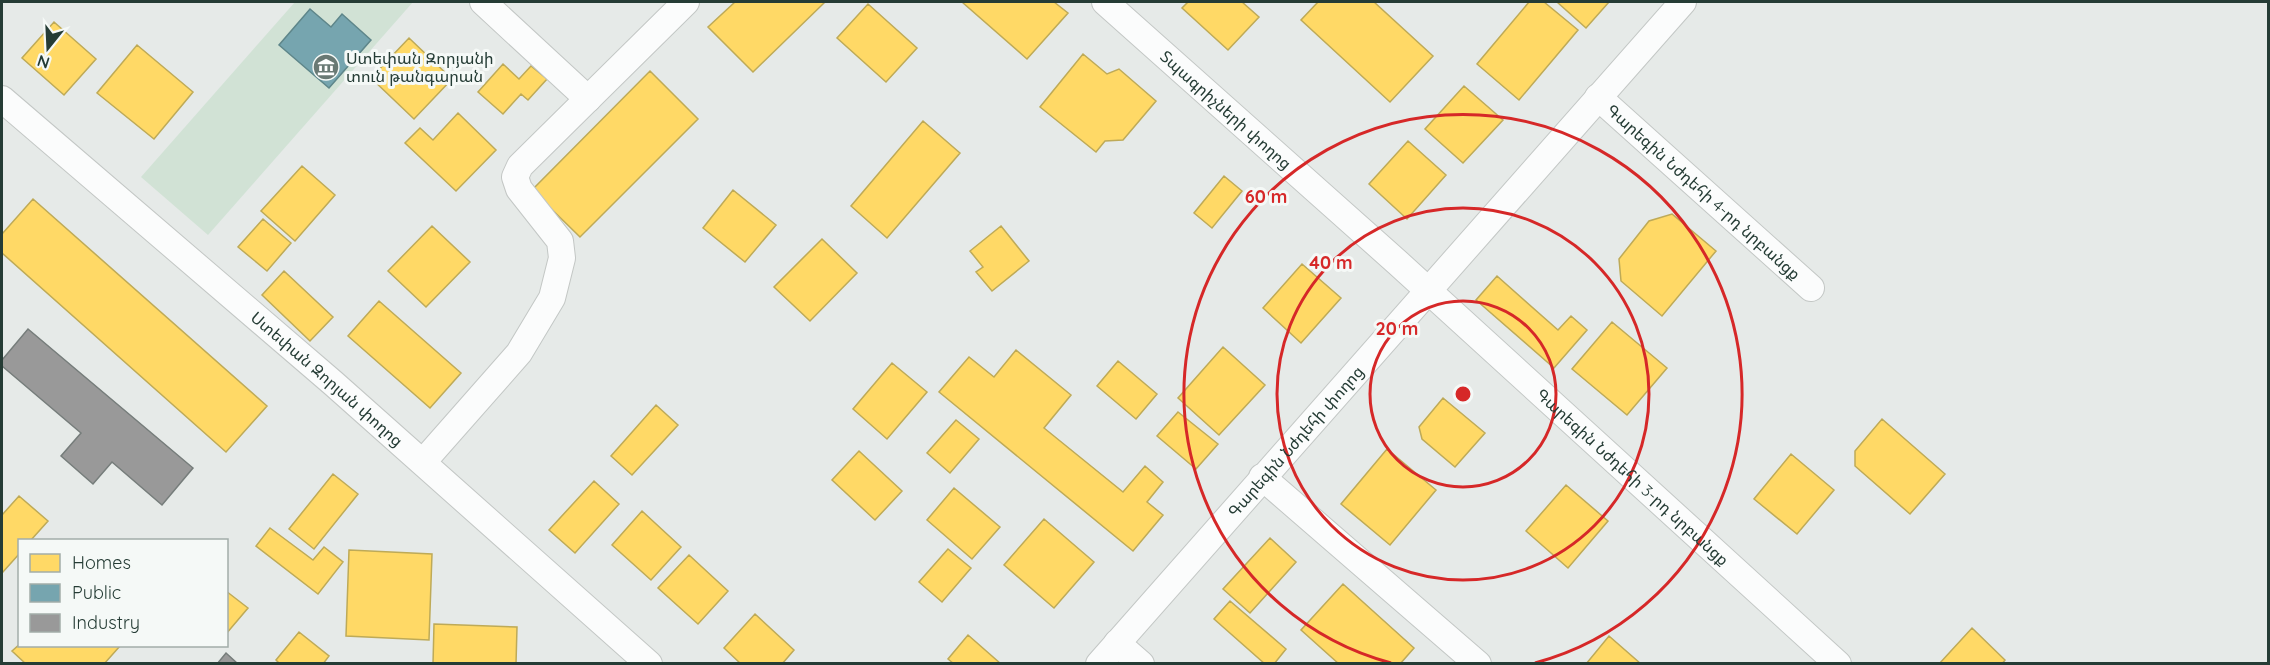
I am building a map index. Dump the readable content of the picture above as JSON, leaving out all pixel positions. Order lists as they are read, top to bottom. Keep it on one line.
{"streets":{"street":["Տպագրիչների փողոց","Գարեգին Նժդեհի 4-րդ նրբանցք","Ստեփան Զորյան փողոց","Գարեգին Նժդեհի փողոց","Գարեգին Նժդեհի 3-րդ նրբանցք"]},"crossings":[["Տպագրիչների փողոց","Գարեգին Նժդեհի փողոց"],["Տպագրիչների փողոց","Գարեգին Նժդեհի 3-րդ նրբանցք"],["Գարեգին Նժդեհի 4-րդ նրբանցք","Գարեգին Նժդեհի փողոց"],["Գարեգին Նժդեհի փողոց","Գարեգին Նժդեհի 3-րդ նրբանցք"]],"places":{"museum":["Ստեփան Զորյանի տուն թանգարան"]},"legend":["Homes","Public","Industry"],"north":"bottom","rings":["60 m","40 m","20 m"]}
